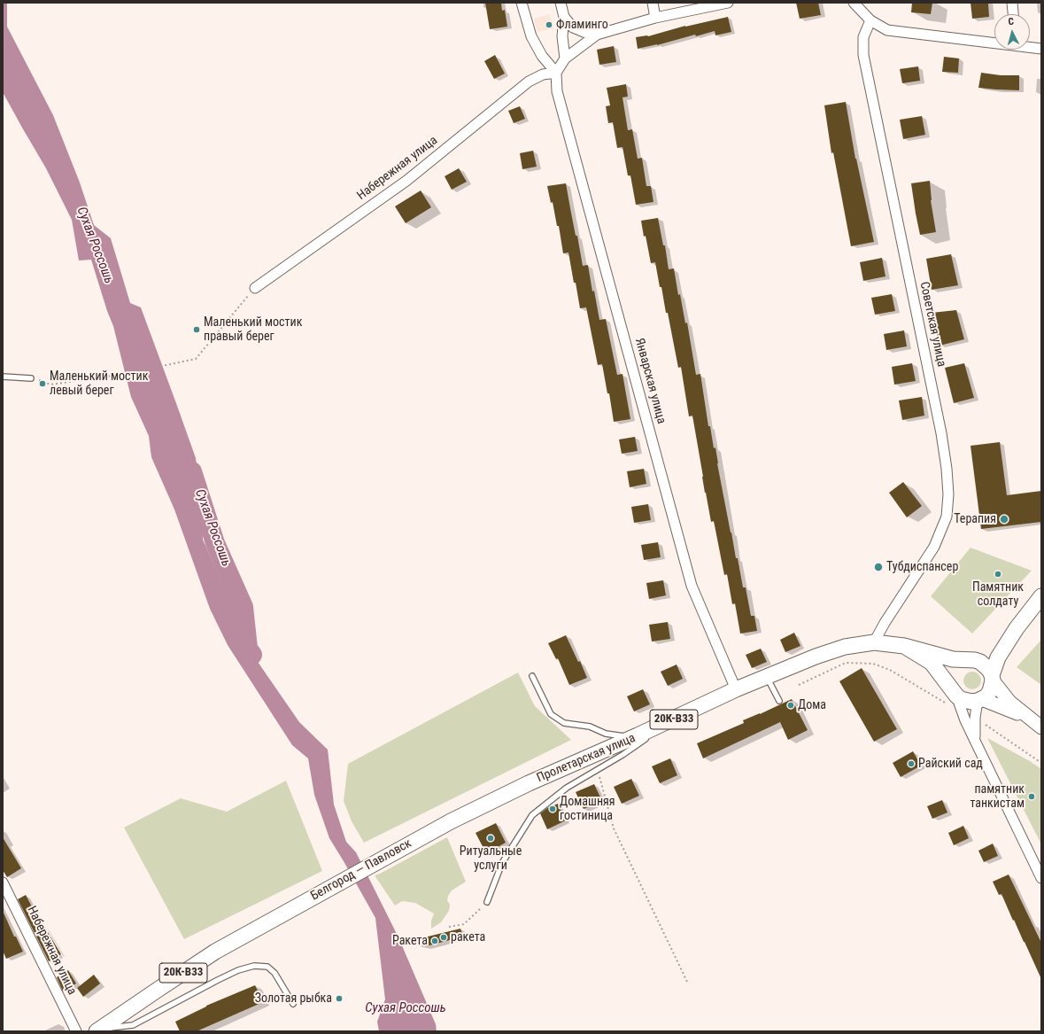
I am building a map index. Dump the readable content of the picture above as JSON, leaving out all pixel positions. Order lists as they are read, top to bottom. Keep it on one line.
{"streets":{"main road":["20К-В33","Пролетарская улица","Белгород — Павловск"],"street":["Набережная улица","Советская улица","Январская улица"]},"crossings":[["Набережная улица","Январская улица"],["Советская улица","Пролетарская улица"],["Январская улица","Пролетарская улица"],["20К-В33","Пролетарская улица"],["Пролетарская улица","Белгород — Павловск"]],"water":["Сухая Россошь"],"places":["Фламинго","Маленький мостик правый берег","Маленький мостик левый берег","Терапия","Тубдиспансер","Памятник солдату","Дома","Райский сад","памятник танкистам","Домашняя гостиница","Ритуальные услуги","ракета","Ракета","Золотая рыбка"],"north":"top"}
